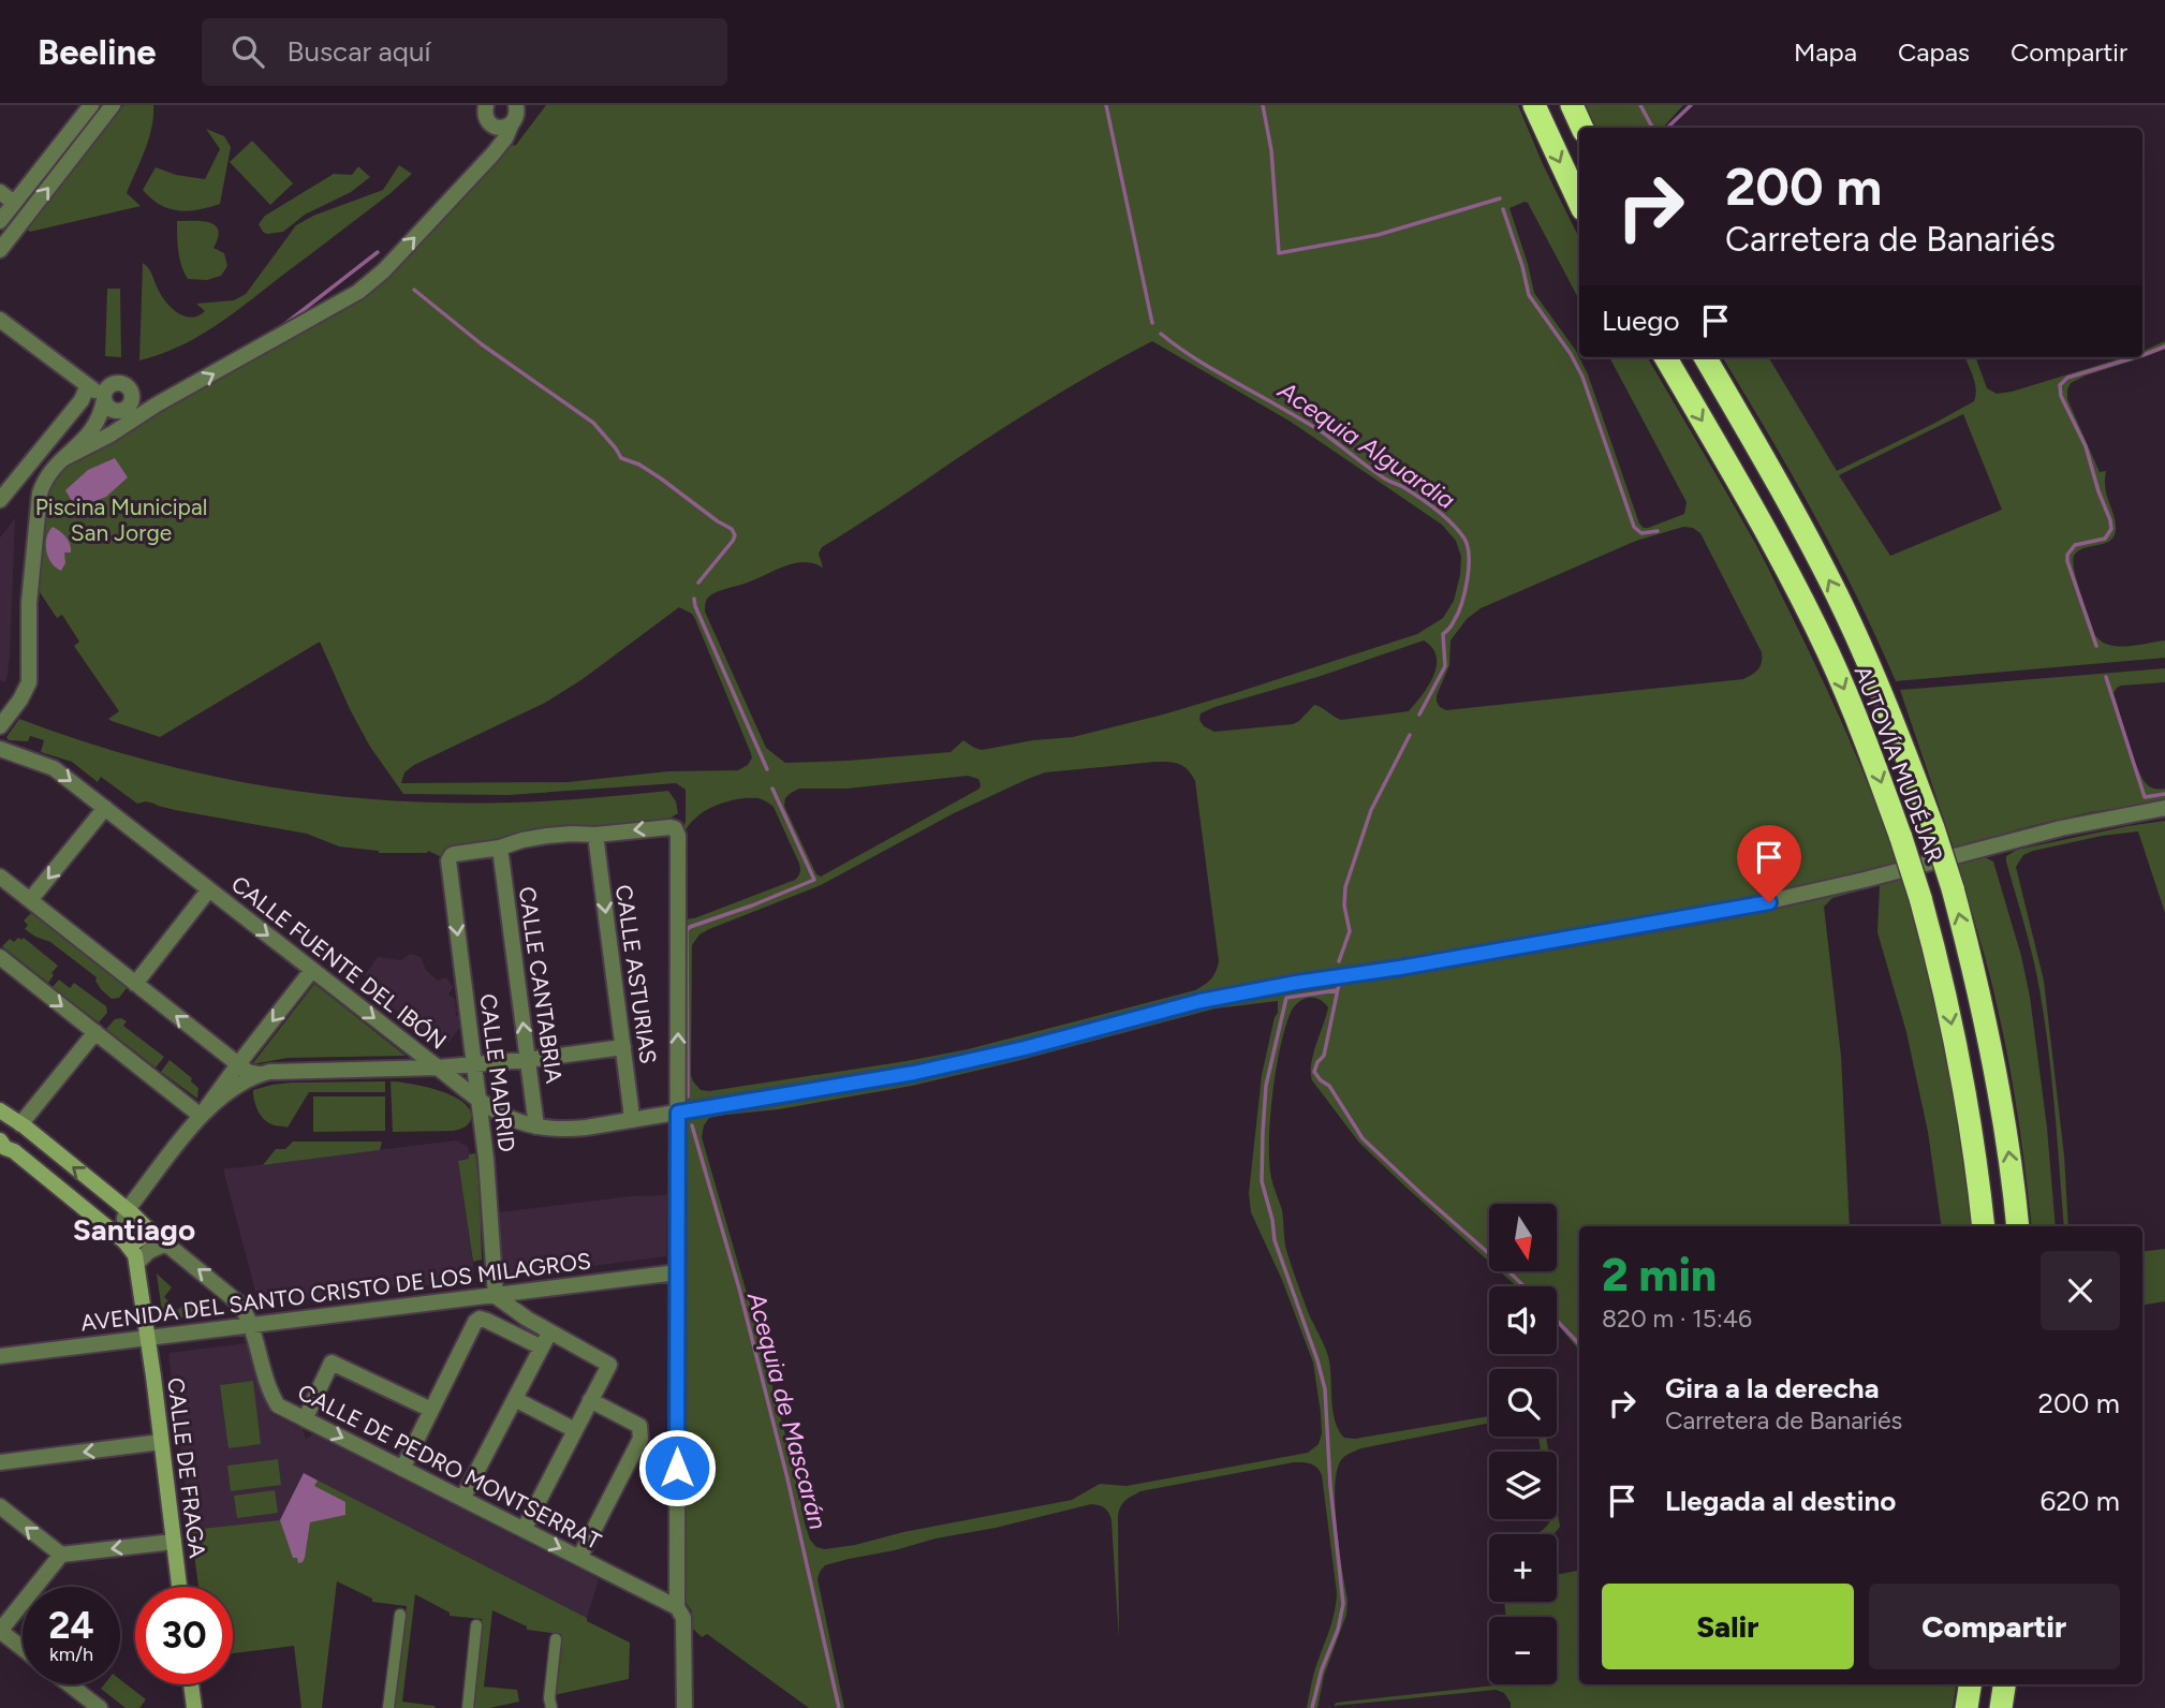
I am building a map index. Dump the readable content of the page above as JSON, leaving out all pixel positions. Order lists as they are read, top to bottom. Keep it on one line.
{"streets":{"highway":["AUTOVÍA MUDÉJAR"],"main road":["CALLE DE FRAGA"],"street":["CALLE FUENTE DEL IBÓN","CALLE ASTURIAS","CALLE CANTABRIA","CALLE MADRID","AVENIDA DEL SANTO CRISTO DE LOS MILAGROS","CALLE DE PEDRO MONTSERRAT"]},"crossings":[["CALLE FUENTE DEL IBÓN","CALLE ASTURIAS"],["CALLE FUENTE DEL IBÓN","CALLE CANTABRIA"],["CALLE FUENTE DEL IBÓN","CALLE MADRID"],["CALLE CANTABRIA","CALLE MADRID"],["CALLE MADRID","AVENIDA DEL SANTO CRISTO DE LOS MILAGROS"],["AVENIDA DEL SANTO CRISTO DE LOS MILAGROS","CALLE DE PEDRO MONTSERRAT"],["AVENIDA DEL SANTO CRISTO DE LOS MILAGROS","CALLE DE FRAGA"]],"one_way":["CALLE ASTURIAS","CALLE CANTABRIA","CALLE MADRID"],"districts":["Santiago"],"water":["Acequia Alguardia","Acequia de Mascarán"],"parks":["Piscina Municipal San Jorge"],"north":"bottom","page":{"header":"Beeline","search":"Buscar aquí","nav":["Mapa","Capas","Compartir"],"turn":["200 m","Carretera de Banariés"],"then":"Luego","map_buttons":["+","−"],"heading":["2 min","820 m · 15:46"],"list":[{"name":"Gira a la derecha","note":"Carretera de Banariés","value":"200 m"},{"name":"Llegada al destino","value":"620 m"}],"buttons":["Salir","Compartir"],"speed":"24 km/h","limit":"30"}}
